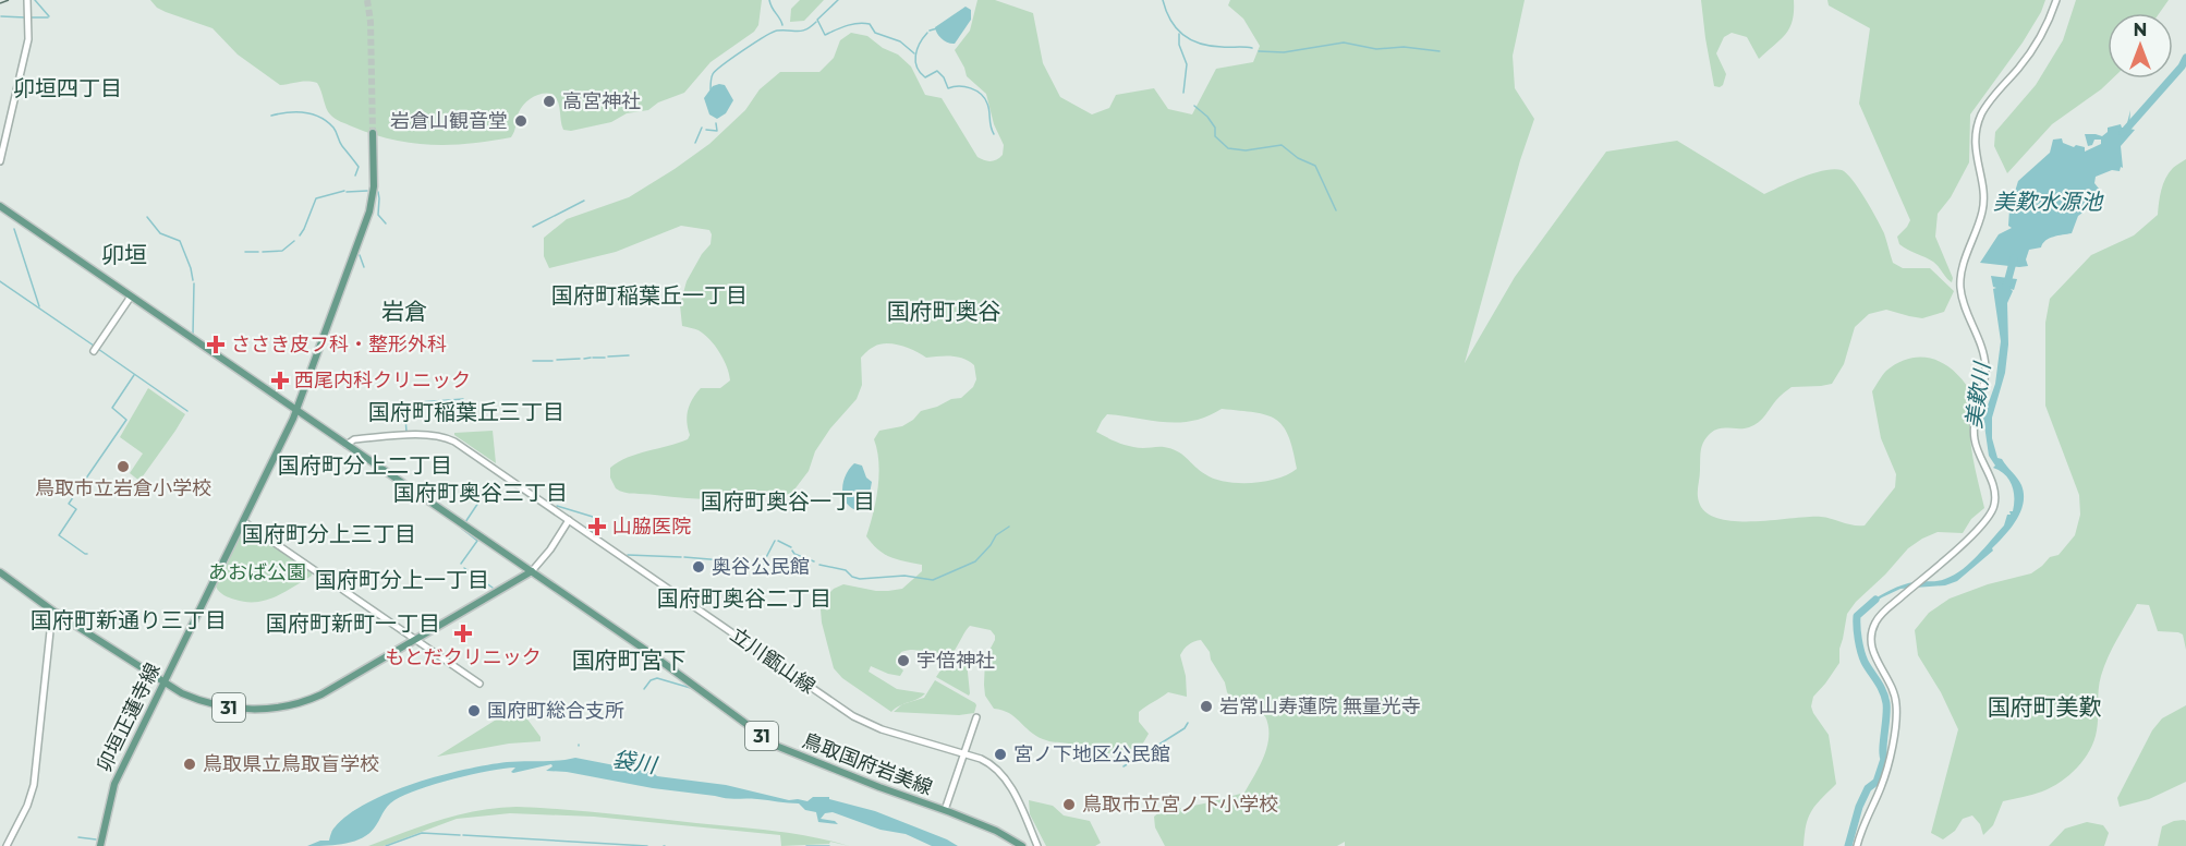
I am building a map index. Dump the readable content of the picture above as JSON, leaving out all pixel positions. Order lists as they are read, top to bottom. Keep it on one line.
{"streets":{"main road":["31","卯垣正蓮寺線","鳥取国府岩美線"],"street":["立川甑山線"]},"crossings":[["立川甑山線","鳥取国府岩美線"],["31","卯垣正蓮寺線"],["31","鳥取国府岩美線"],["卯垣正蓮寺線","鳥取国府岩美線"]],"districts":["卯垣四丁目","卯垣","国府町稲葉丘一丁目","岩倉","国府町奥谷","国府町稲葉丘三丁目","国府町分上二丁目","国府町奥谷三丁目","国府町奥谷一丁目","国府町分上三丁目","国府町分上一丁目","国府町奥谷二丁目","国府町新通り三丁目","国府町新町一丁目","国府町宮下","国府町美歎"],"water":["美歎水源池","美歎川","袋川"],"parks":["あおば公園"],"places":{"other":["高宮神社","岩倉山観音堂","鳥取市立岩倉小学校","奥谷公民館","宇倍神社","岩常山寿蓮院 無量光寺","国府町総合支所","宮ノ下地区公民館","鳥取県立鳥取盲学校","鳥取市立宮ノ下小学校"],"health":["ささき皮フ科・整形外科","西尾内科クリニック","山脇医院","もとだクリニック"]},"north":"top"}
